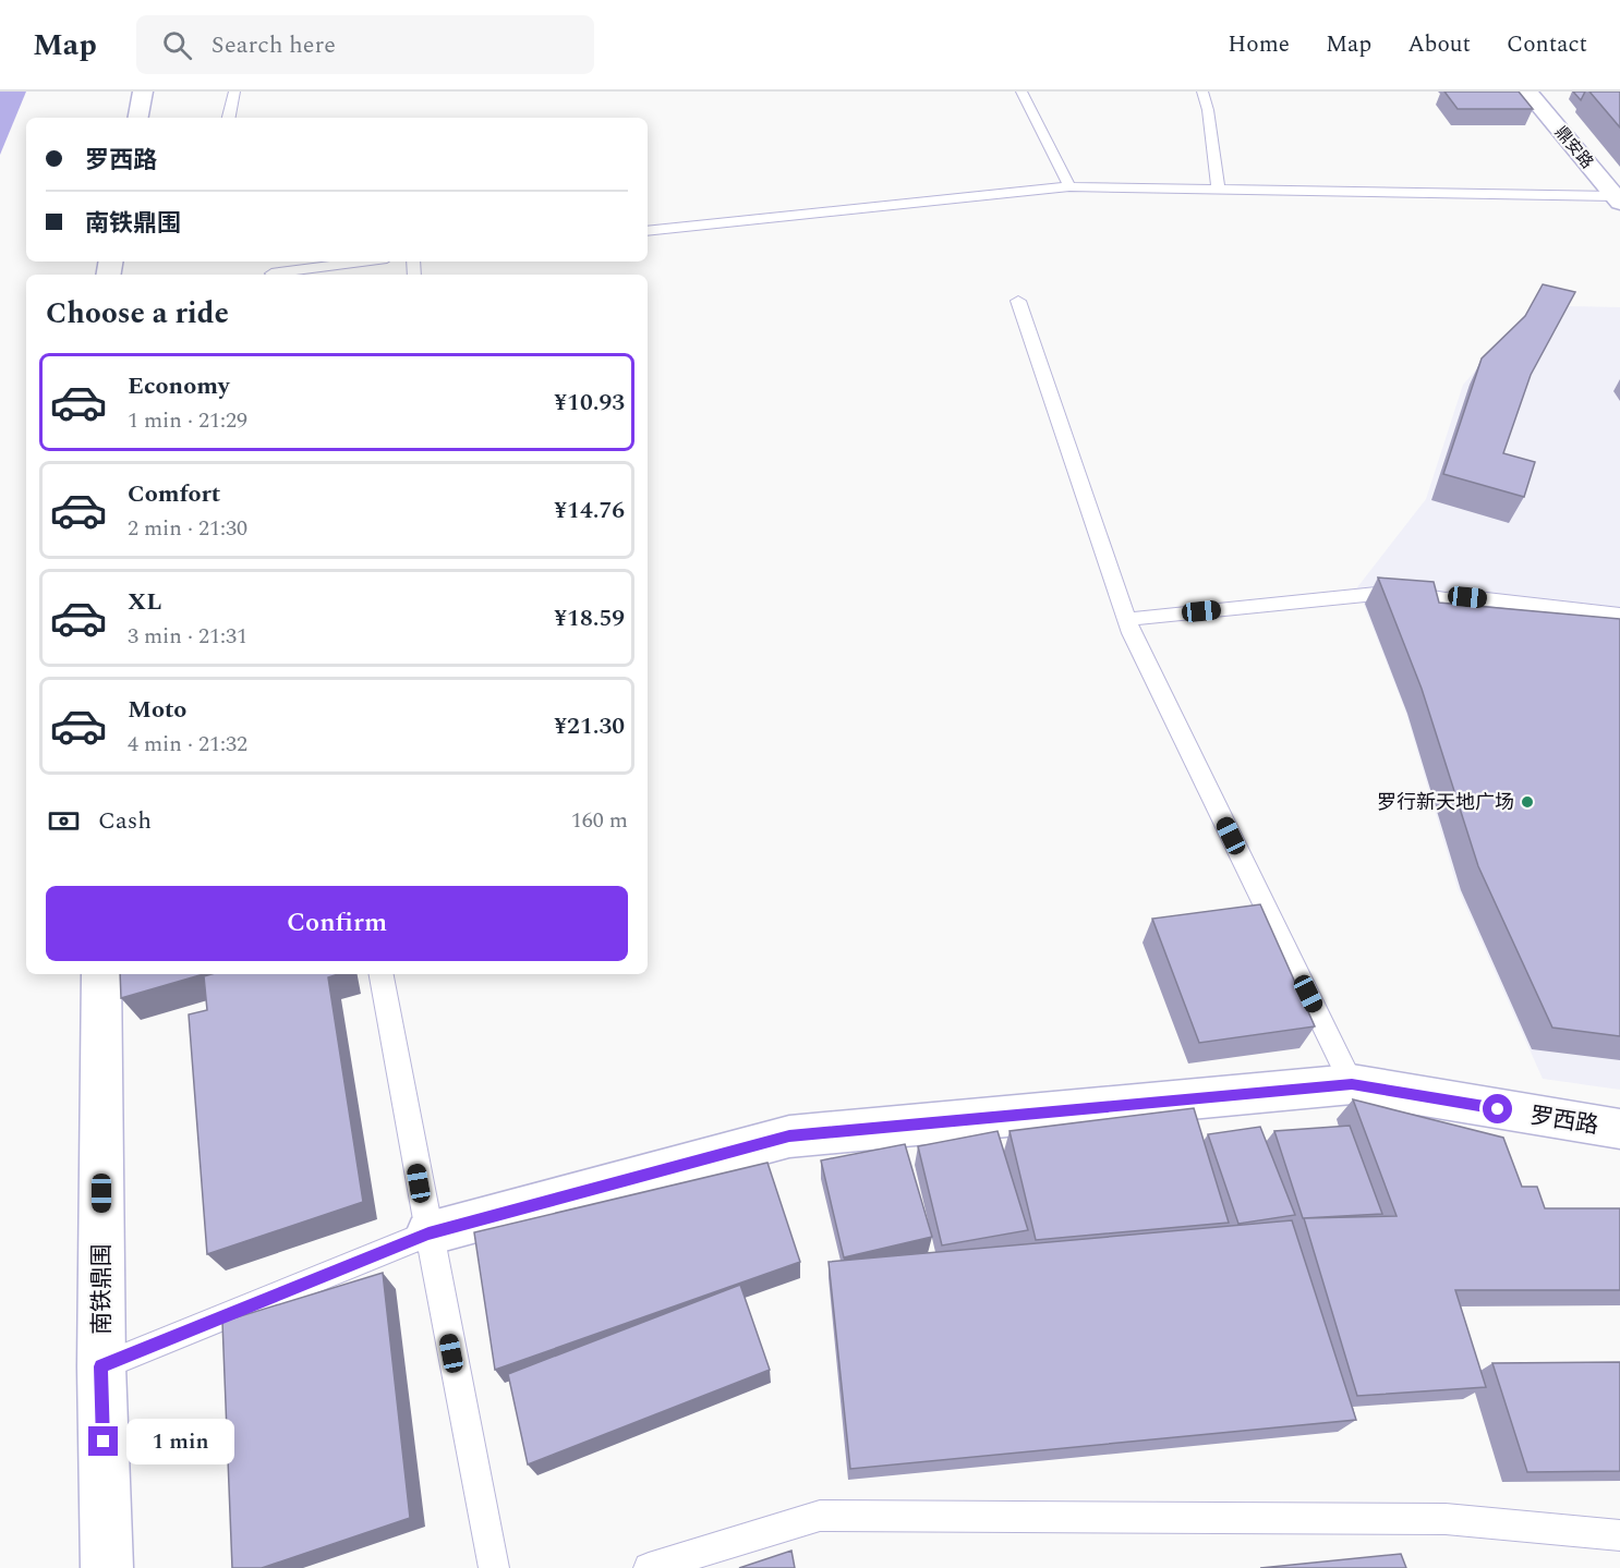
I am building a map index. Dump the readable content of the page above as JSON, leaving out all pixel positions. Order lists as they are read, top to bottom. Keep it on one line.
{"streets":{"street":["鼎安路","罗西路","南铁鼎围"]},"crossings":[["罗西路","南铁鼎围"]],"places":["罗行新天地广场"],"page":{"header":"Map","search":"Search here","nav":["Home","Map","About","Contact"],"banner":["罗西路","南铁鼎围"],"heading":"Choose a ride","list":[{"name":"Economy","note":"1 min · 21:29","value":"¥10.93"},{"name":"Comfort","note":"2 min · 21:30","value":"¥14.76"},{"name":"XL","note":"3 min · 21:31","value":"¥18.59"},{"name":"Moto","note":"4 min · 21:32","value":"¥21.30"}],"pay":["Cash","160 m"],"buttons":"Confirm","bubble":"1 min"}}
